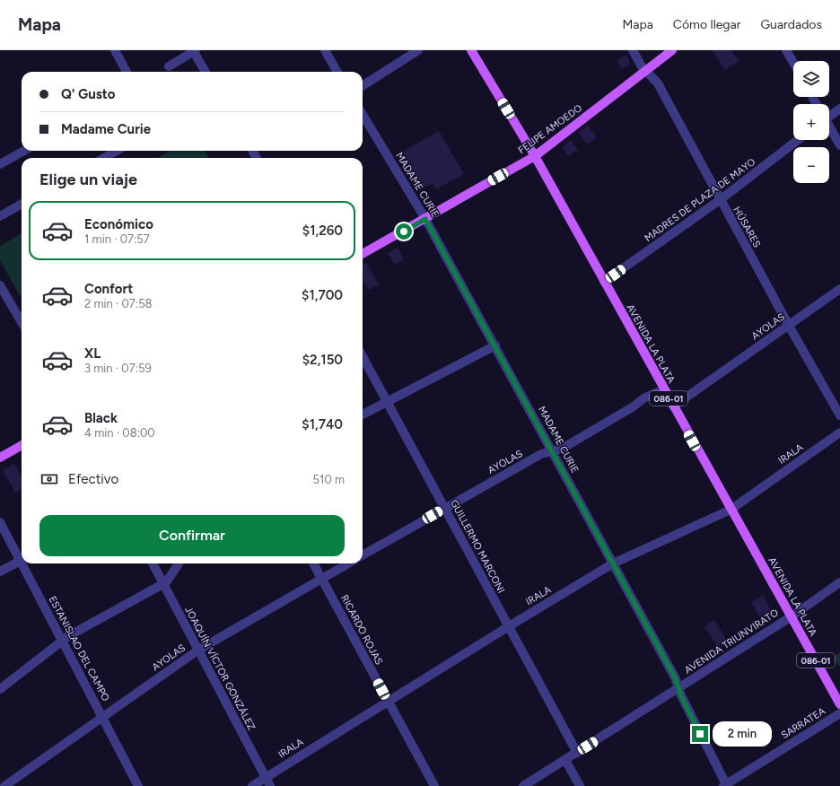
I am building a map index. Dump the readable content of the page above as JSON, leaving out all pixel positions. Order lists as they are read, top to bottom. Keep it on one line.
{"streets":{"main road":["FELIPE AMOEDO","AVENIDA LA PLATA","086-01"],"street":["MADAME CURIE","MADRES DE PLAZA DE MAYO","HÚSARES","AYOLAS","IRALA","GUILLERMO MARCONI","RICARDO ROJAS","AVENIDA TRIUNVIRATO","ESTANISLAO DEL CAMPO","JOAQUÍN VÍCTOR GONZÁLEZ","SARRATEA"]},"crossings":[["FELIPE AMOEDO","MADAME CURIE"],["FELIPE AMOEDO","HÚSARES"],["FELIPE AMOEDO","AVENIDA LA PLATA"],["MADAME CURIE","AYOLAS"],["MADAME CURIE","IRALA"],["MADAME CURIE","AVENIDA TRIUNVIRATO"],["MADAME CURIE","SARRATEA"],["MADRES DE PLAZA DE MAYO","HÚSARES"],["MADRES DE PLAZA DE MAYO","AVENIDA LA PLATA"],["HÚSARES","AYOLAS"],["AYOLAS","AVENIDA LA PLATA"],["AYOLAS","GUILLERMO MARCONI"],["AYOLAS","RICARDO ROJAS"],["AYOLAS","ESTANISLAO DEL CAMPO"],["AYOLAS","JOAQUÍN VÍCTOR GONZÁLEZ"],["AVENIDA LA PLATA","IRALA"],["AVENIDA LA PLATA","AVENIDA TRIUNVIRATO"],["IRALA","GUILLERMO MARCONI"],["IRALA","RICARDO ROJAS"],["IRALA","JOAQUÍN VÍCTOR GONZÁLEZ"],["GUILLERMO MARCONI","AVENIDA TRIUNVIRATO"]],"page":{"header":"Mapa","nav":["Mapa","Cómo llegar","Guardados"],"map_buttons":["+","−"],"banner":["Q' Gusto","Madame Curie"],"heading":"Elige un viaje","list":[{"name":"Económico","note":"1 min · 07:57","value":"$1,260"},{"name":"Confort","note":"2 min · 07:58","value":"$1,700"},{"name":"XL","note":"3 min · 07:59","value":"$2,150"},{"name":"Black","note":"4 min · 08:00","value":"$1,740"}],"pay":["Efectivo","510 m"],"buttons":"Confirmar","bubble":"2 min"}}
